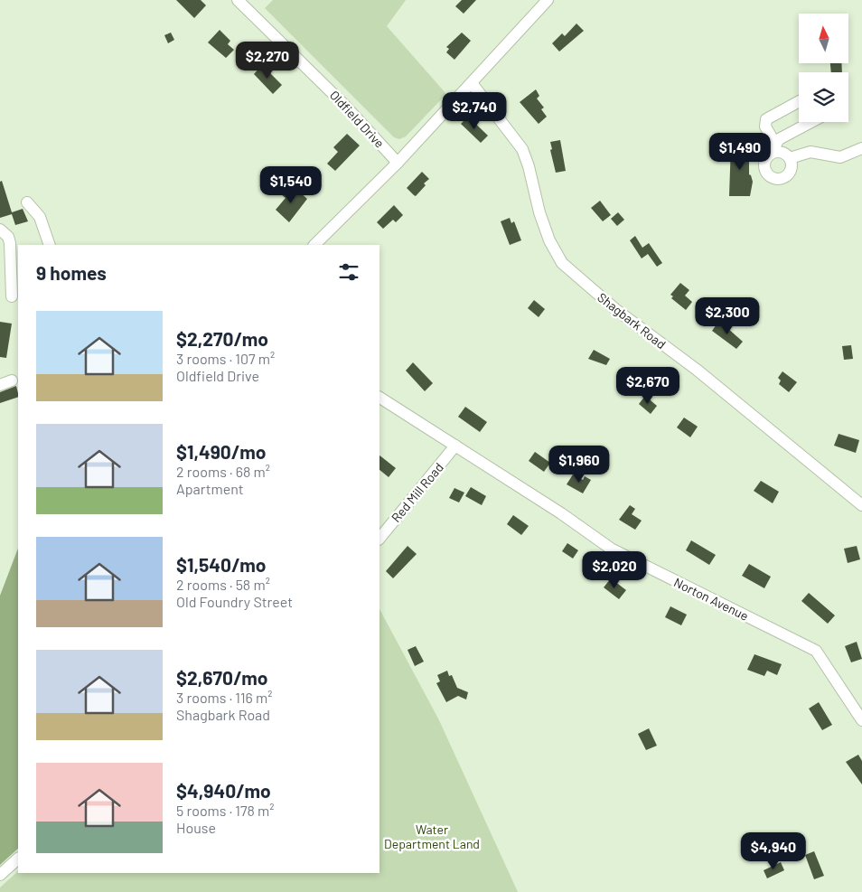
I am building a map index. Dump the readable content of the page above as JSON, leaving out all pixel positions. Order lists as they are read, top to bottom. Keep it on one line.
{"streets":{"street":["Oldfield Drive","Shagbark Road","Red Mill Road","Norton Avenue"]},"crossings":[["Red Mill Road","Norton Avenue"]],"parks":["Water Department Land"],"north":"top","page":{"price":["$2,270","$2,740","$1,490","$1,540","$2,300","$2,670","$1,960","$2,020","$4,940"],"heading":"9 homes","list":[{"name":"$2,270/mo","note":"3 rooms · 107 m² · Oldfield Drive"},{"name":"$1,490/mo","note":"2 rooms · 68 m² · Apartment"},{"name":"$1,540/mo","note":"2 rooms · 58 m² · Old Foundry Street"},{"name":"$2,670/mo","note":"3 rooms · 116 m² · Shagbark Road"},{"name":"$4,940/mo","note":"5 rooms · 178 m² · House"}]}}
